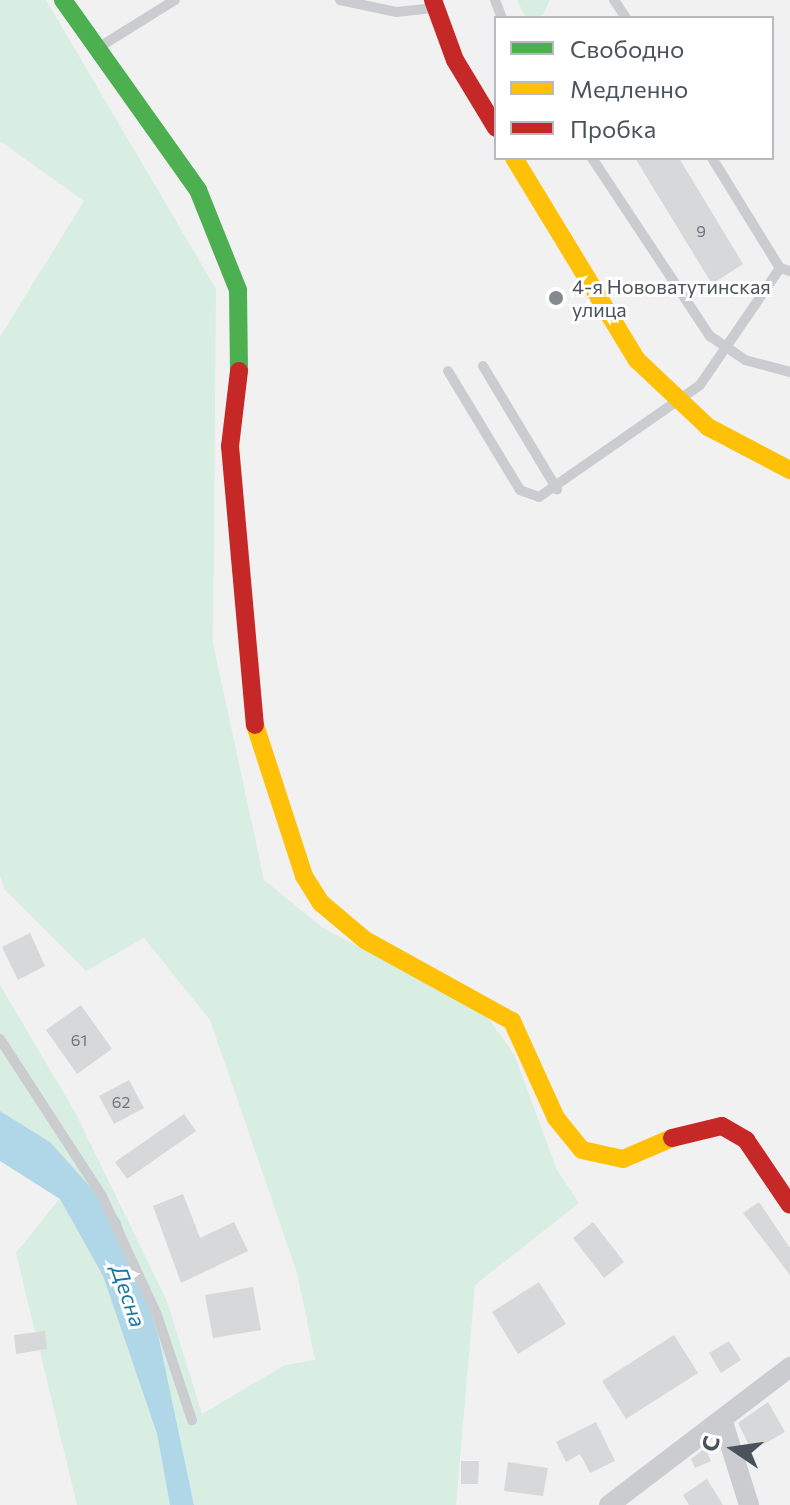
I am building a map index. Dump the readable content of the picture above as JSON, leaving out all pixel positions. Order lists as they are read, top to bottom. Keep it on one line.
{"water":["Десна"],"places":["4-я Нововатутинская улица"],"house_numbers":["9","61","62"],"legend":["Свободно","Медленно","Пробка"],"north":"left"}
